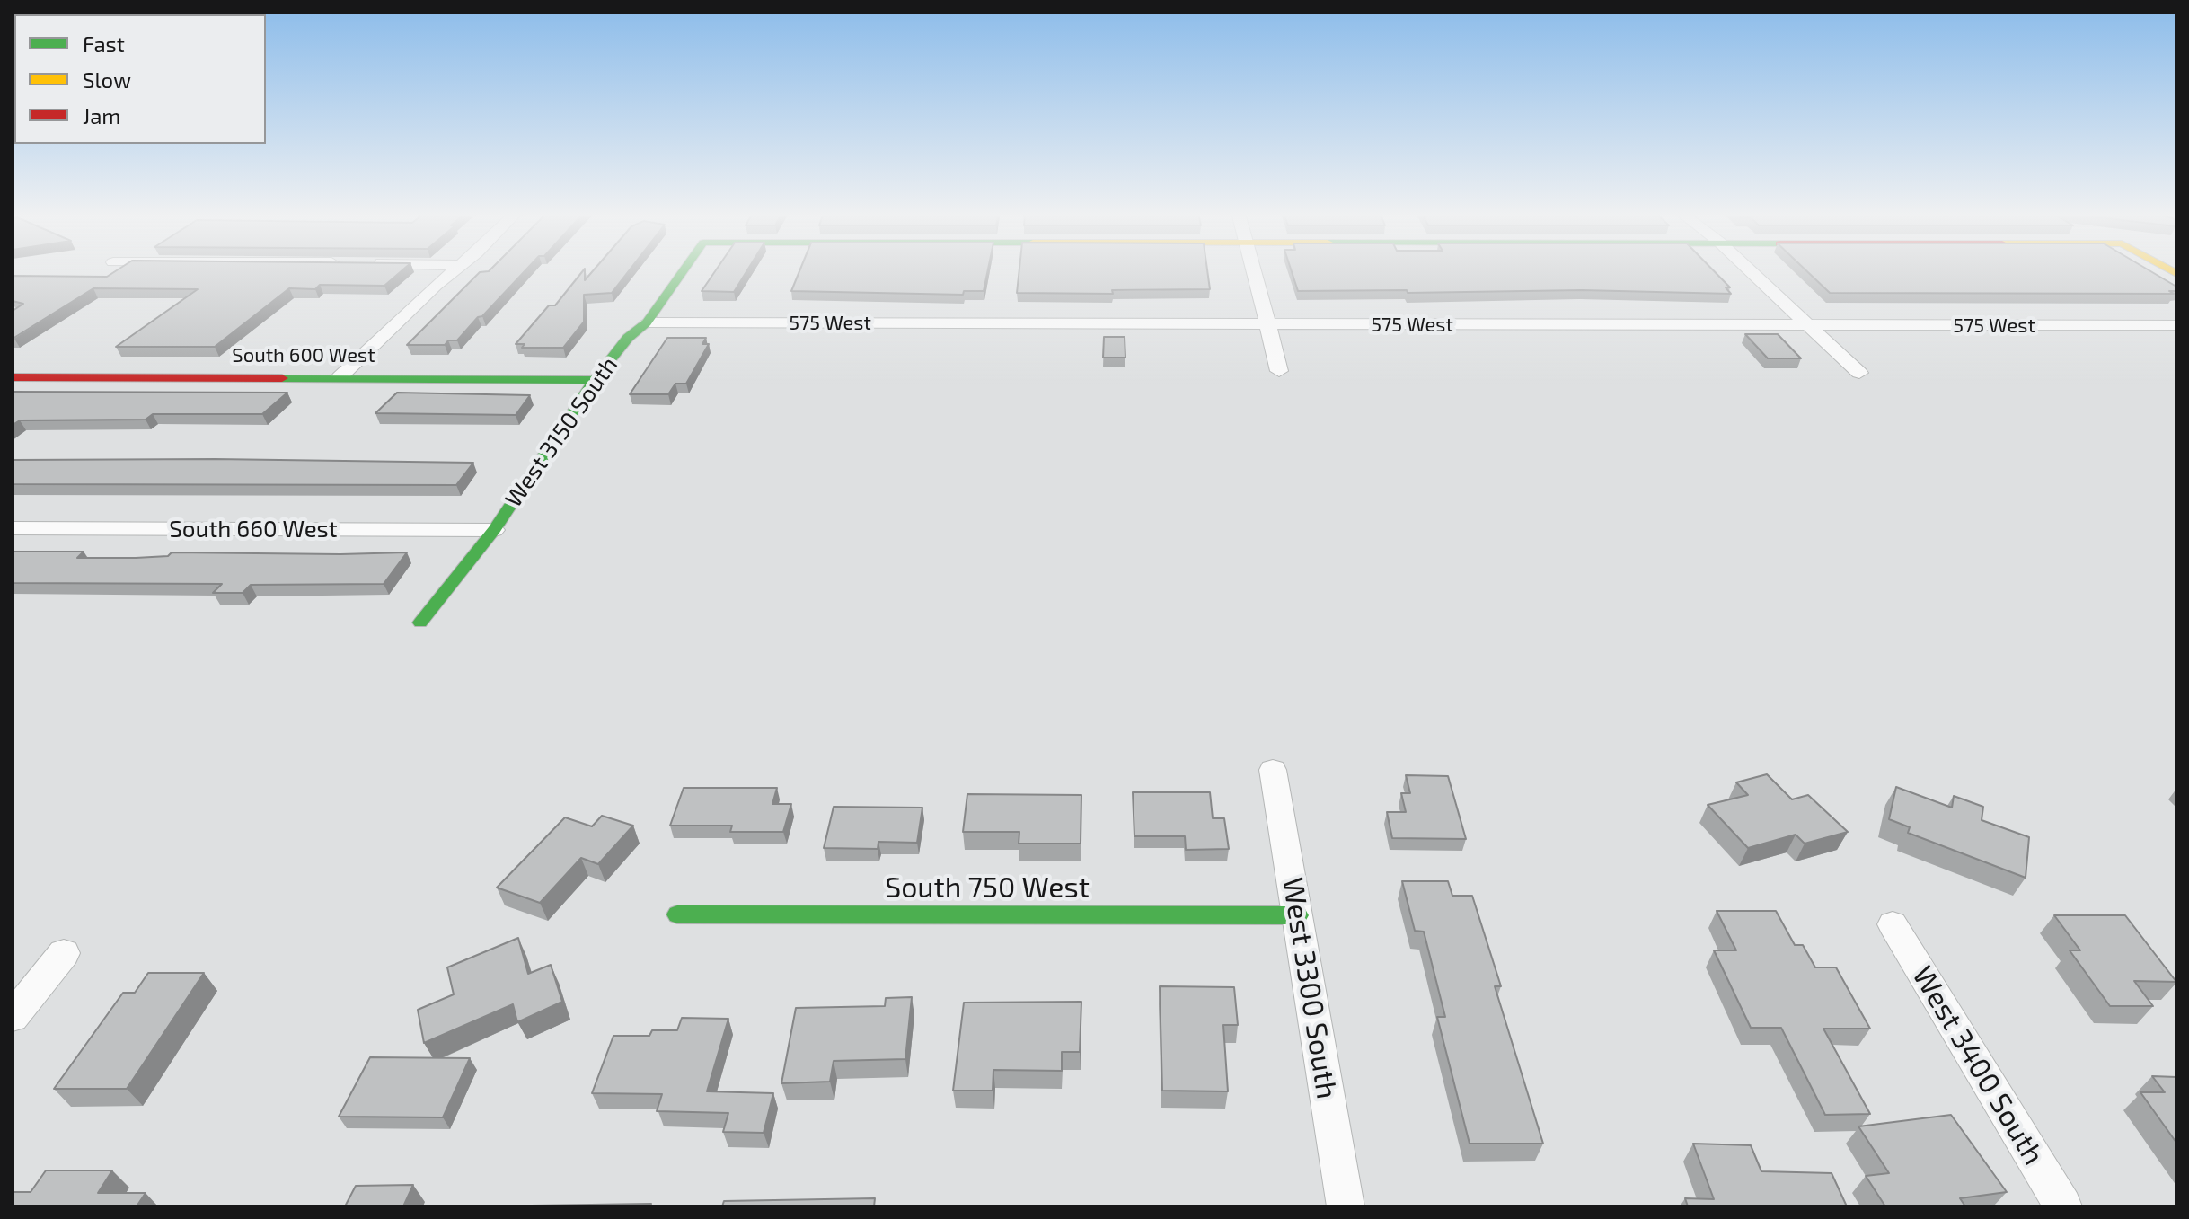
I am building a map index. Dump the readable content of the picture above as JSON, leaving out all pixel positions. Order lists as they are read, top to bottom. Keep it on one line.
{"streets":{"street":["575 West","South 600 West","West 3150 South","South 660 West","South 750 West","West 3300 South","West 3400 South"]},"crossings":[["575 West","West 3150 South"],["South 600 West","West 3150 South"],["West 3150 South","South 660 West"],["South 750 West","West 3300 South"]],"legend":["Fast","Slow","Jam"]}
